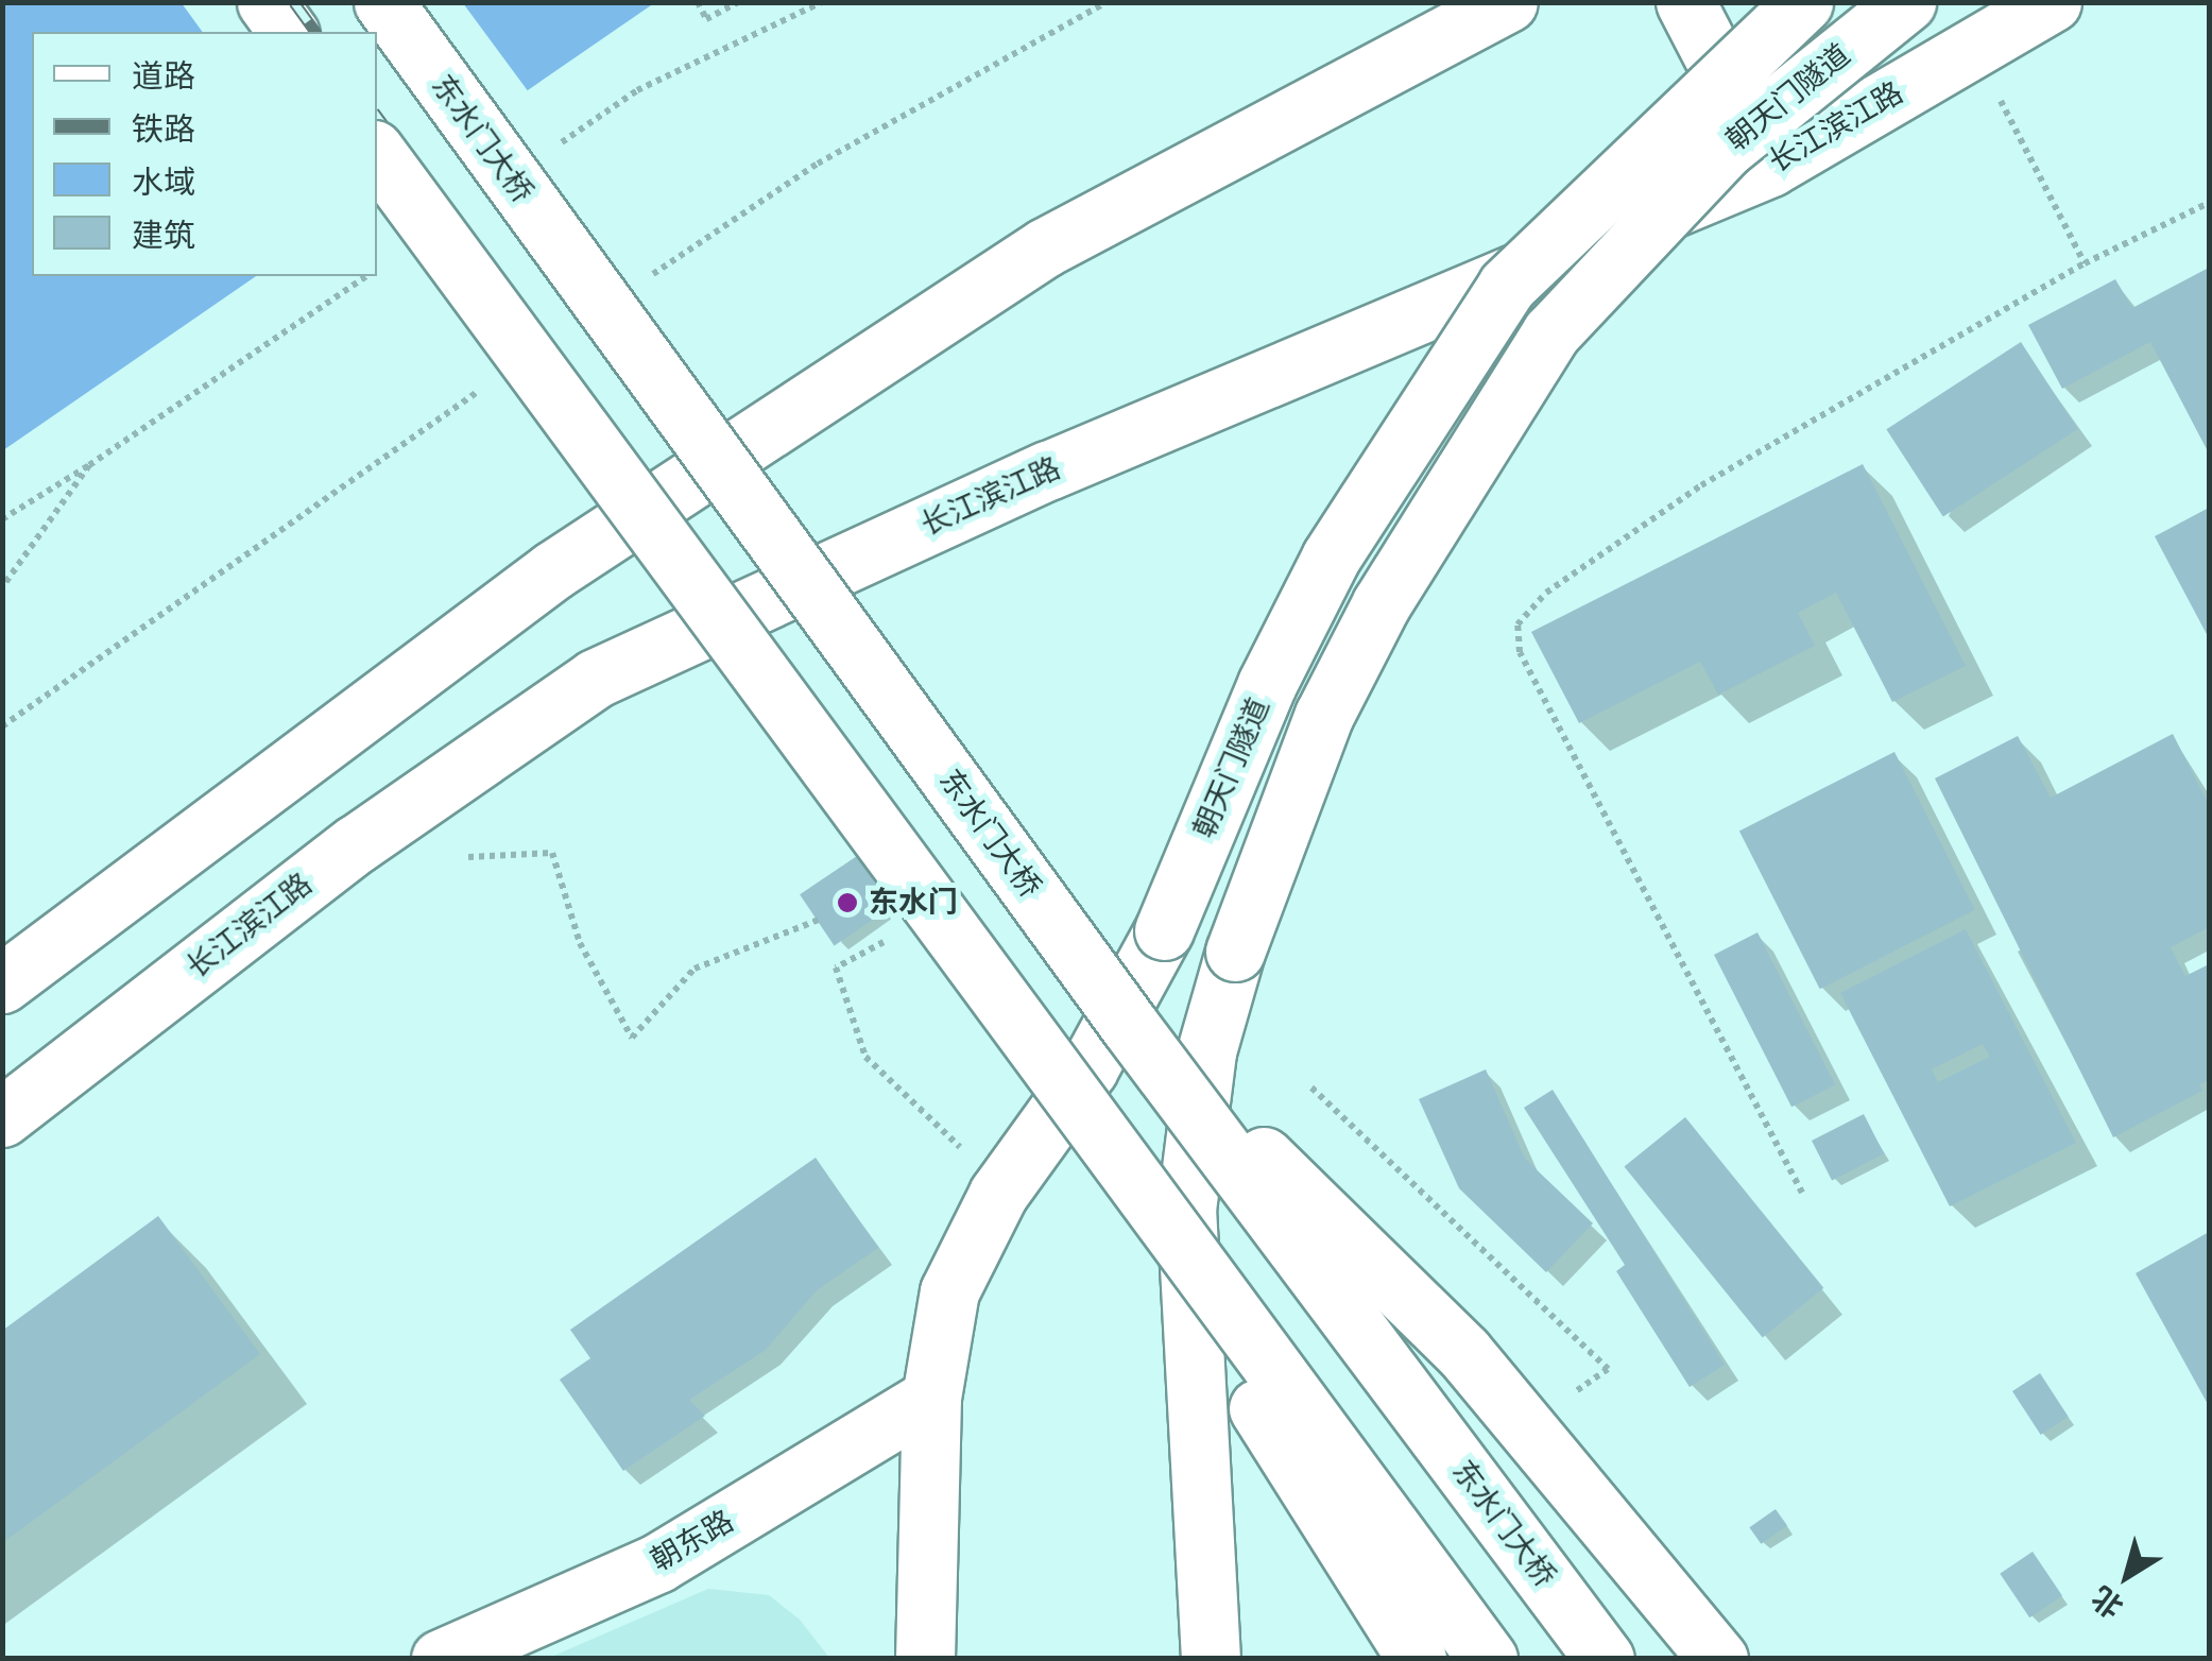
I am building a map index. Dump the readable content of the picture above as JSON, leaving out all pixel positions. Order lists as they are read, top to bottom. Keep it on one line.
{"streets":{"main road":["朝天门隧道","长江滨江路","东水门大桥","朝东路"]},"crossings":[["朝天门隧道","朝东路"]],"places":["东水门"],"legend":["道路","铁路","水域","建筑"],"north":"bottom left"}
